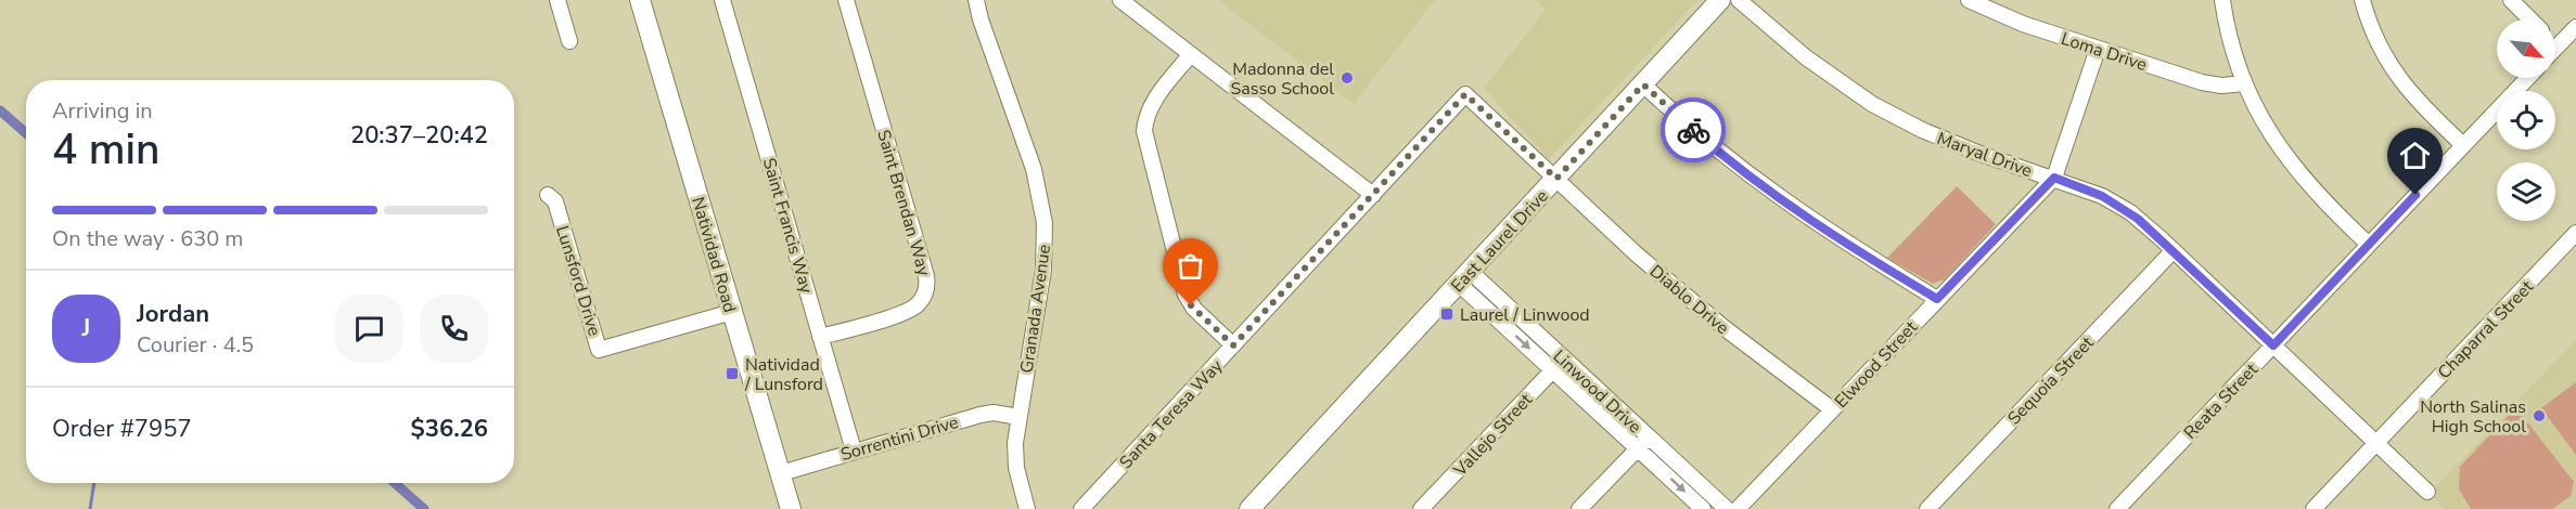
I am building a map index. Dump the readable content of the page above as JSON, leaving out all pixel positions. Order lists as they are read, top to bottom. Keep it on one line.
{"streets":{"main road":["East Laurel Drive","Natividad Road"],"street":["Loma Drive","Maryal Drive","Saint Brendan Way","Saint Francis Way","Lunsford Drive","Diablo Drive","Granada Avenue","Chaparral Street","Elwood Street","Sequoia Street","Linwood Drive","Reata Street","Santa Teresa Way","Vallejo Street","Sorrentini Drive"]},"crossings":[["Loma Drive","Elwood Street"],["Maryal Drive","Chaparral Street"],["Maryal Drive","Elwood Street"],["Maryal Drive","Sequoia Street"],["Maryal Drive","Reata Street"],["Saint Brendan Way","Saint Francis Way"],["Saint Francis Way","Sorrentini Drive"],["East Laurel Drive","Diablo Drive"],["East Laurel Drive","Linwood Drive"],["East Laurel Drive","Santa Teresa Way"],["Natividad Road","Lunsford Drive"],["Natividad Road","Sorrentini Drive"],["Diablo Drive","Elwood Street"],["Diablo Drive","Santa Teresa Way"],["Granada Avenue","Sorrentini Drive"],["Linwood Drive","Vallejo Street"]],"places":{"other":["Madonna del Sasso School","North Salinas High School"],"transit":["Laurel / Linwood","Natividad / Lunsford"]},"north":"bottom right","page":{"heading":["4 min","Arriving in","20:37–20:42"],"panel":["Jordan","Courier · 4.5","Order #7957","$36.26"],"bar":"On the way · 630 m","round":"J"}}
